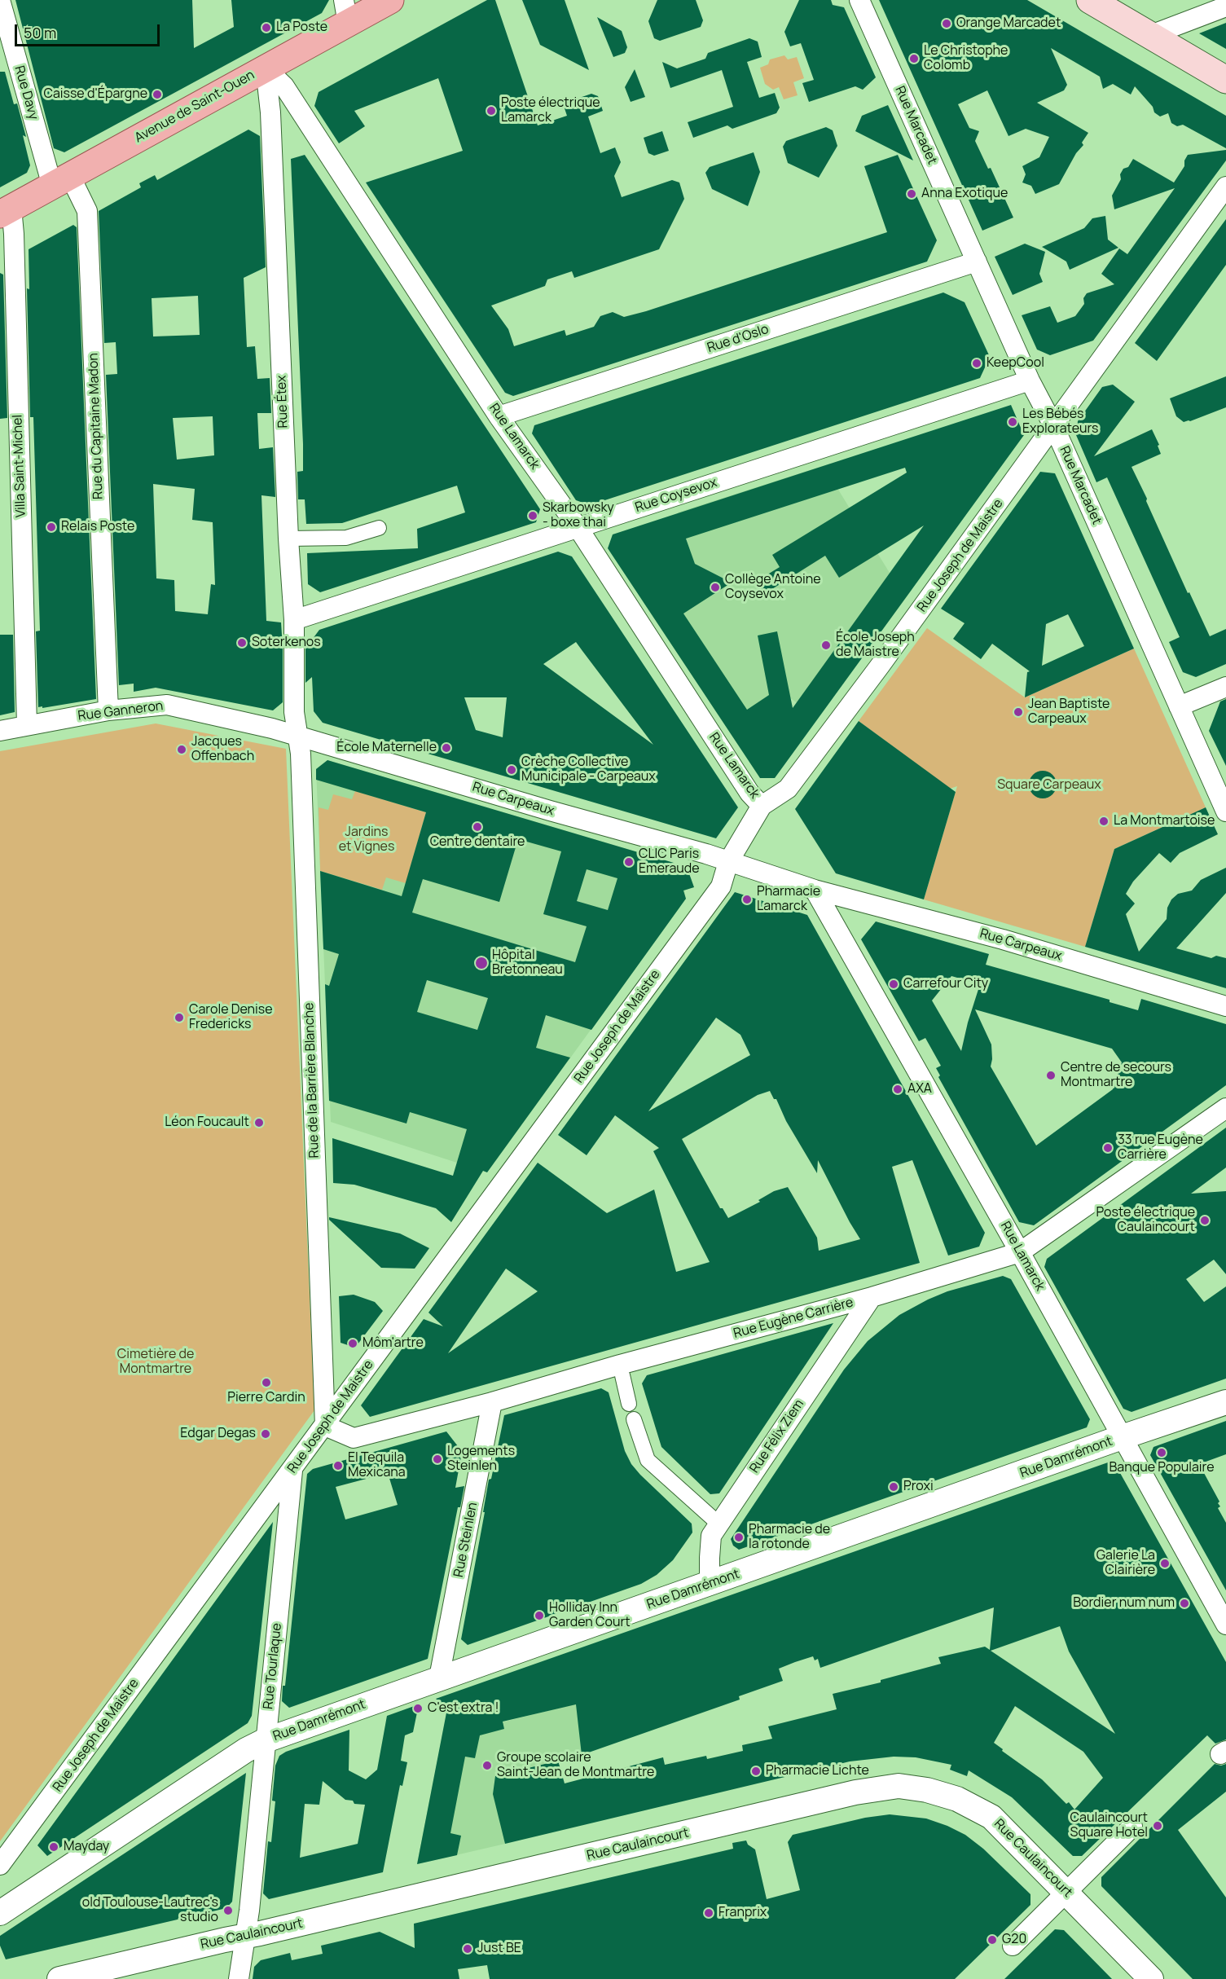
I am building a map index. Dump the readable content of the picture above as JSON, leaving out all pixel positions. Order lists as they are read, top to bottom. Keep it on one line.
{"streets":{"main road":["Avenue de Saint-Ouen"],"street":["Rue Davy","Rue Marcadet","Rue d'Oslo","Rue Étex","Rue du Capitaine Madon","Rue Lamarck","Villa Saint-Michel","Rue Coysevox","Rue Joseph de Maistre","Rue Ganneron","Rue Carpeaux","Rue de la Barrière Blanche","Rue Eugène Carrière","Rue Félix Ziem","Rue Damrémont","Rue Steinlen","Rue Tourlaque","Rue Caulaincourt"]},"crossings":[["Rue Davy","Avenue de Saint-Ouen"],["Rue Davy","Rue du Capitaine Madon"],["Avenue de Saint-Ouen","Rue Étex"],["Avenue de Saint-Ouen","Rue du Capitaine Madon"],["Avenue de Saint-Ouen","Rue Lamarck"],["Avenue de Saint-Ouen","Villa Saint-Michel"],["Rue Marcadet","Rue d'Oslo"],["Rue Marcadet","Rue Coysevox"],["Rue Marcadet","Rue Joseph de Maistre"],["Rue d'Oslo","Rue Lamarck"],["Rue Étex","Rue Lamarck"],["Rue Étex","Rue Coysevox"],["Rue Étex","Rue Ganneron"],["Rue Étex","Rue Carpeaux"],["Rue Étex","Rue de la Barrière Blanche"],["Rue du Capitaine Madon","Rue Ganneron"],["Rue Lamarck","Rue Coysevox"],["Rue Lamarck","Rue Joseph de Maistre"],["Rue Lamarck","Rue Carpeaux"],["Rue Lamarck","Rue Eugène Carrière"],["Rue Lamarck","Rue Damrémont"],["Villa Saint-Michel","Rue Ganneron"],["Rue Joseph de Maistre","Rue Carpeaux"],["Rue Joseph de Maistre","Rue de la Barrière Blanche"],["Rue Joseph de Maistre","Rue Eugène Carrière"],["Rue Joseph de Maistre","Rue Tourlaque"],["Rue Ganneron","Rue Carpeaux"],["Rue Ganneron","Rue de la Barrière Blanche"],["Rue Carpeaux","Rue de la Barrière Blanche"],["Rue de la Barrière Blanche","Rue Eugène Carrière"],["Rue Eugène Carrière","Rue Félix Ziem"],["Rue Eugène Carrière","Rue Steinlen"],["Rue Félix Ziem","Rue Damrémont"],["Rue Damrémont","Rue Steinlen"],["Rue Damrémont","Rue Tourlaque"],["Rue Tourlaque","Rue Caulaincourt"]],"parks":["Square Carpeaux","Jardins et Vignes","Cimetière de Montmartre"],"places":["Orange Marcadet","La Poste","Le Christophe Colomb","Caisse d'Épargne","Poste électrique Lamarck","Anna Exotique","KeepCool","Les Bébés Explorateurs","Skarbowsky - boxe thai","Relais Poste","Collège Antoine Coysevox","Soterkenos","École Joseph de Maistre","Jean Baptiste Carpeaux","École Maternelle","Jacques Offenbach","Crèche Collective Municipale - Carpeaux","La Montmartoise","Centre dentaire","CLIC Paris Emeraude","Pharmacie Lamarck","Hôpital Bretonneau","Carrefour City","Carole Denise Fredericks","Centre de secours Montmartre","AXA","Léon Foucault","33 rue Eugène Carrière","Poste électrique Caulaincourt","Môm'artre","Pierre Cardin","Edgar Degas","Banque Populaire","Logements Steinlen","El Tequila Mexicana","Proxi","Pharmacie de la rotonde","Galerie La Clairière","Bordier num num","Holliday Inn Garden Court","C'est extra !","Groupe scolaire Saint-Jean de Montmartre","Pharmacie Lichte","Caulaincourt Square Hotel","Mayday","old Toulouse-Lautrec's studio","Franprix","G20","Just BE"],"scale_bar":"50 m"}
